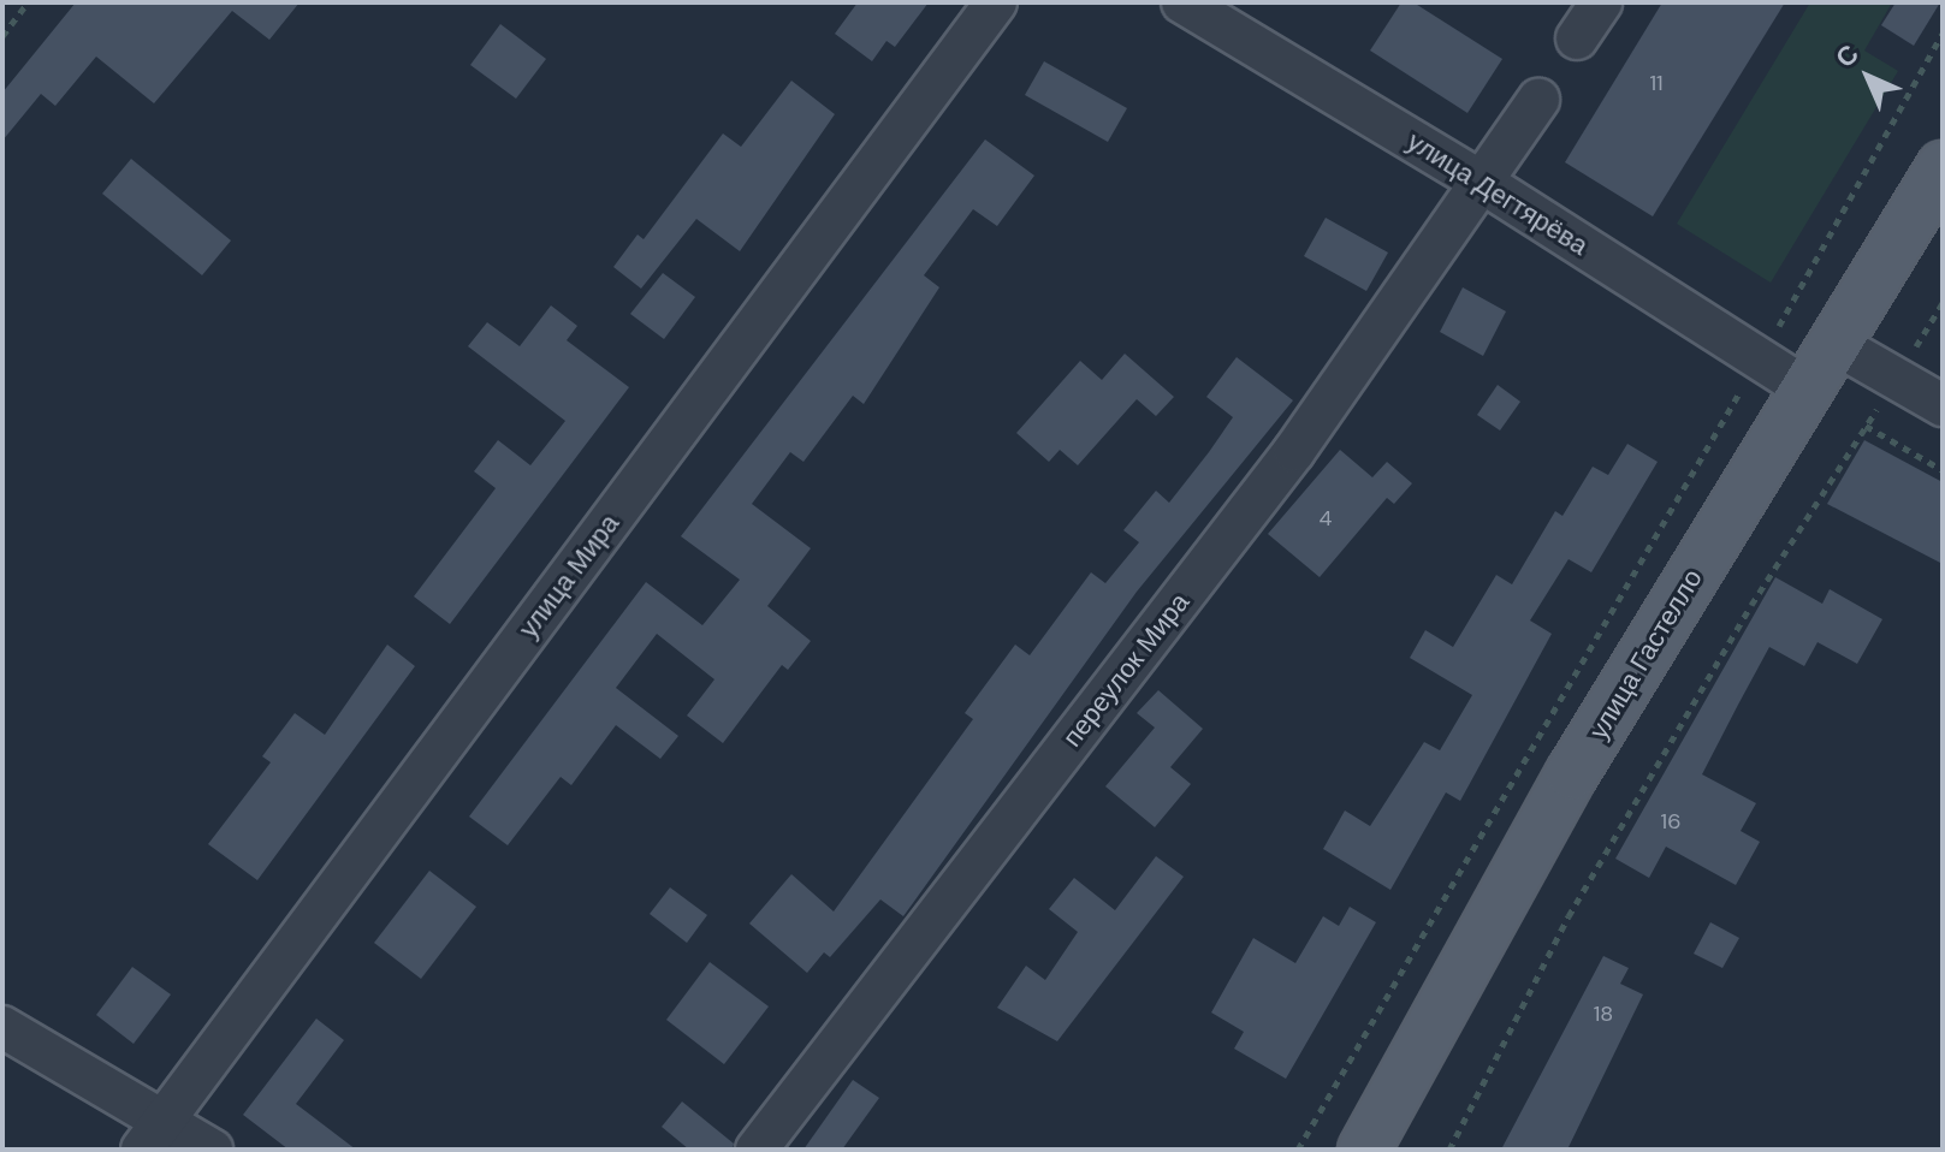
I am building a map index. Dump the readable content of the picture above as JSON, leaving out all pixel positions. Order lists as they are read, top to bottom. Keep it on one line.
{"streets":{"main road":["улица Гастелло"],"street":["улица Дегтярёва","улица Мира","переулок Мира"]},"crossings":[["улица Дегтярёва","улица Гастелло"],["улица Дегтярёва","переулок Мира"]],"house_numbers":["11","4","16","18"],"north":"top left"}
